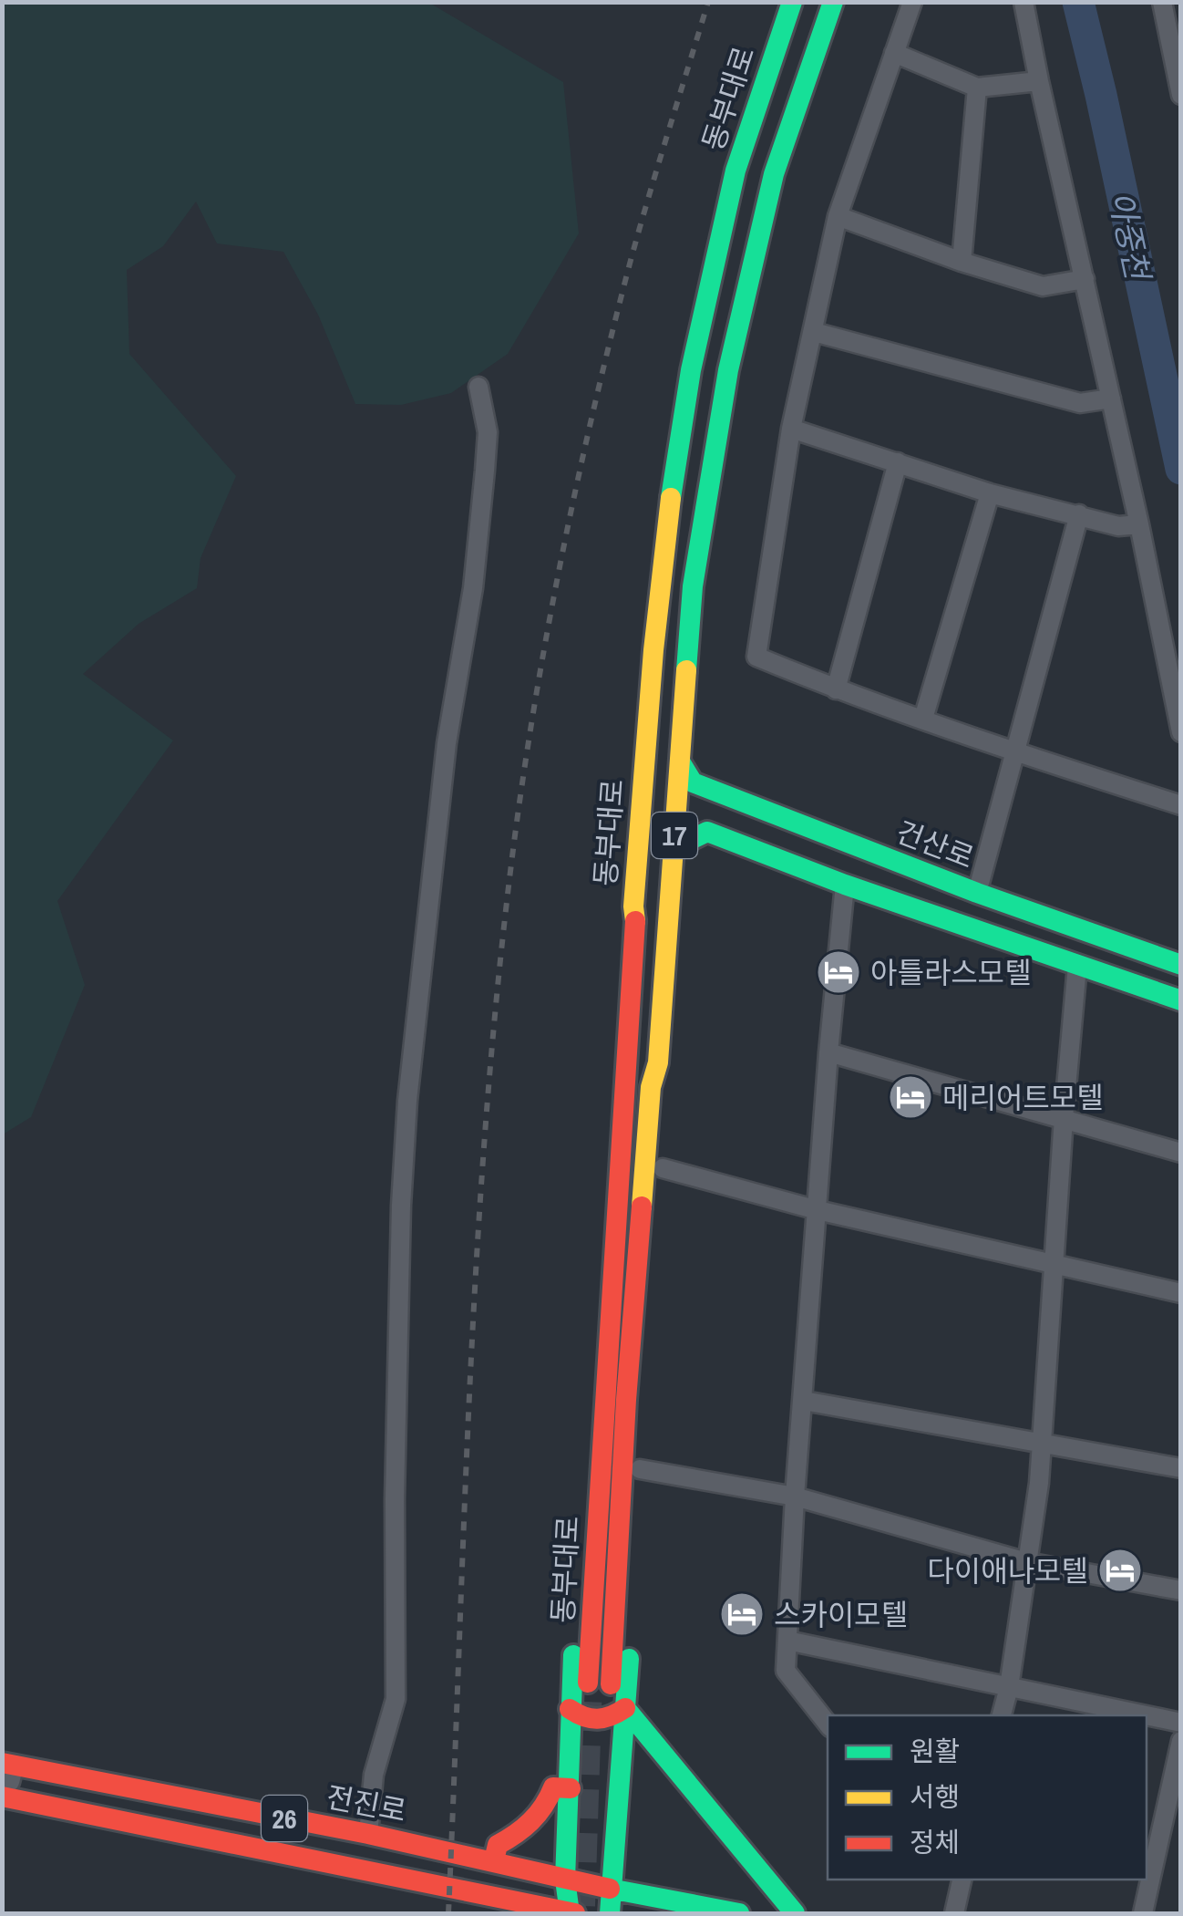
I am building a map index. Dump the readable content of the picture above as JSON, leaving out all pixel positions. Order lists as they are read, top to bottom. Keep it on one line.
{"streets":{"main road":["동부대로","17","건산로","전진로","26"]},"crossings":[["동부대로","건산로"],["동부대로","전진로"]],"water":["아중천"],"places":{"hotel":["아틀라스모텔","메리어트모텔","다이애나모텔","스카이모텔"]},"legend":["원활","서행","정체"]}
